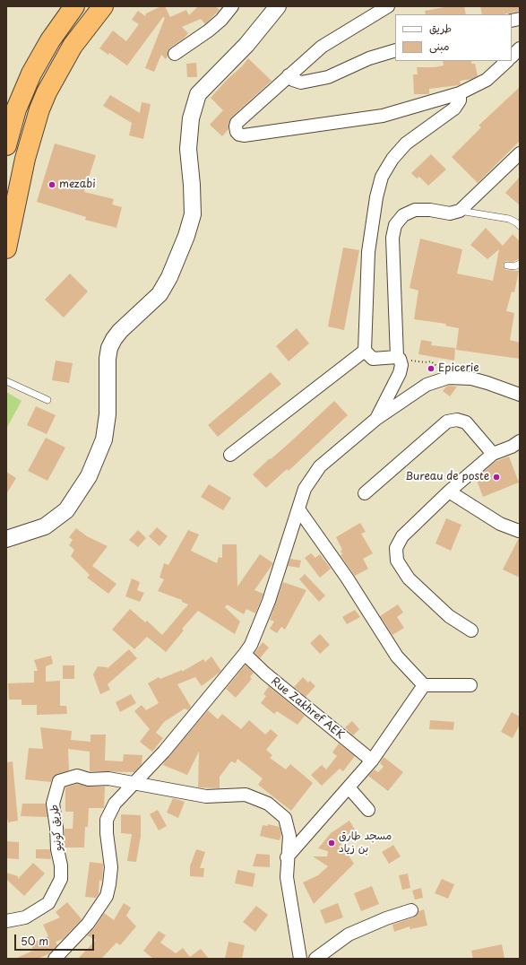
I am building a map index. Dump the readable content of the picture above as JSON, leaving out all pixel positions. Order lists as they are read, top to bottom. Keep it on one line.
{"streets":{"street":["Rue Zakhref AEK","طريق كونيو"]},"places":["mezabi","Epicerie","Bureau de poste","مسجد طارق بن زياد"],"legend":["طريق","مبنى"],"scale_bar":"50 m"}
